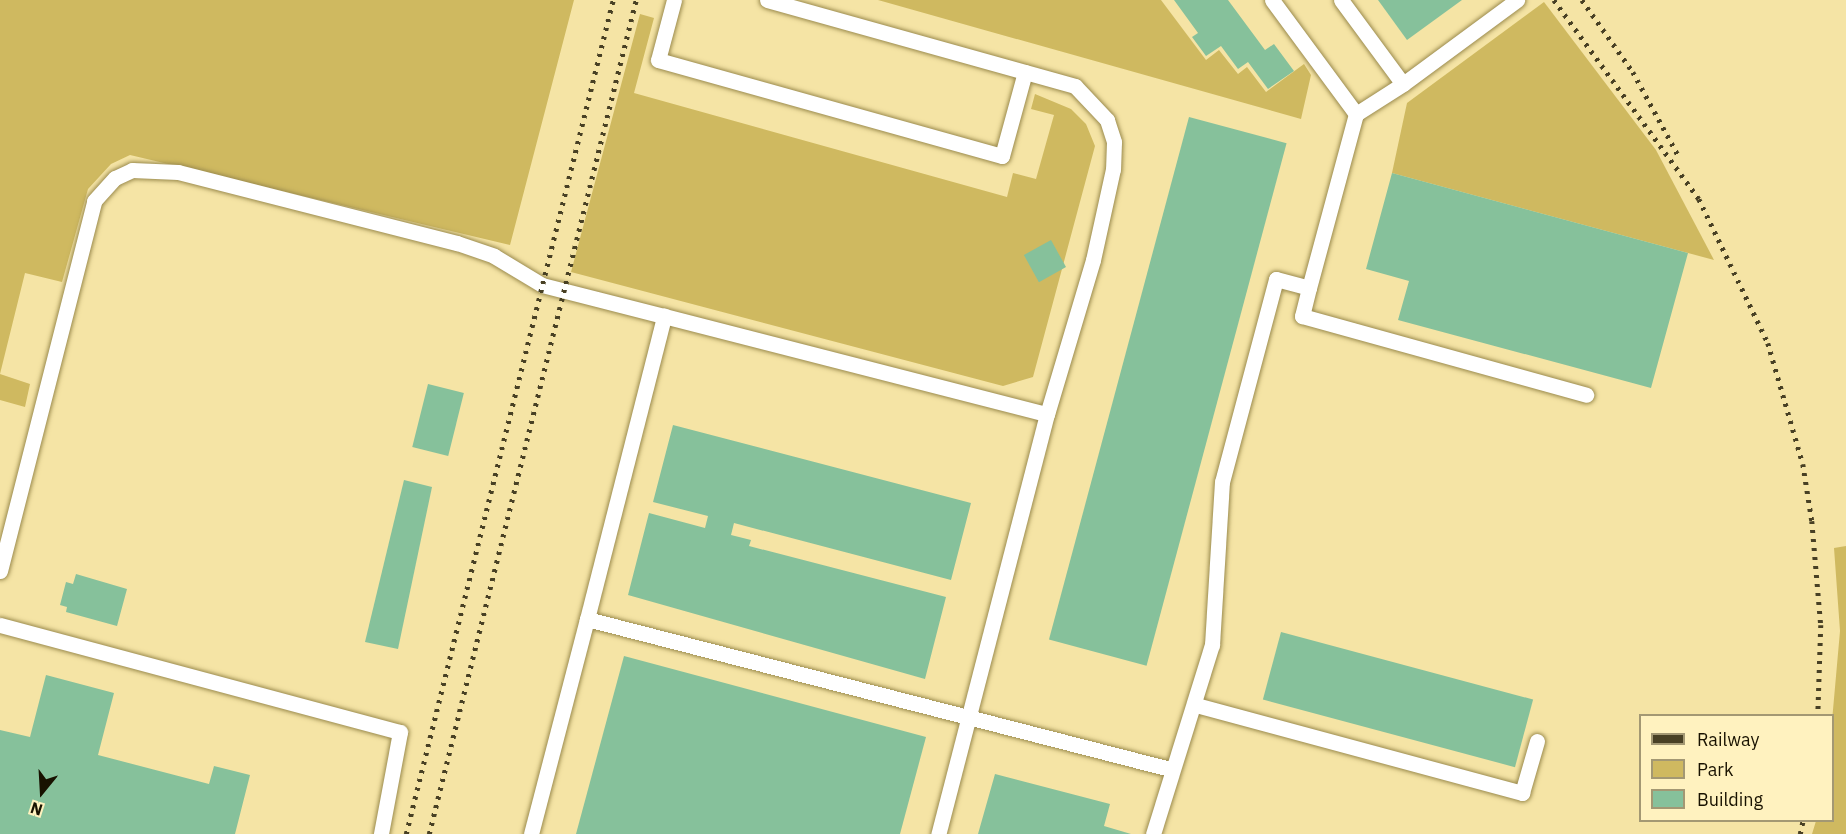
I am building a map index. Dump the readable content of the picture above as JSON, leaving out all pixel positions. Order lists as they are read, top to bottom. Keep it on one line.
{"legend":["Railway","Park","Building"],"north":"bottom"}
